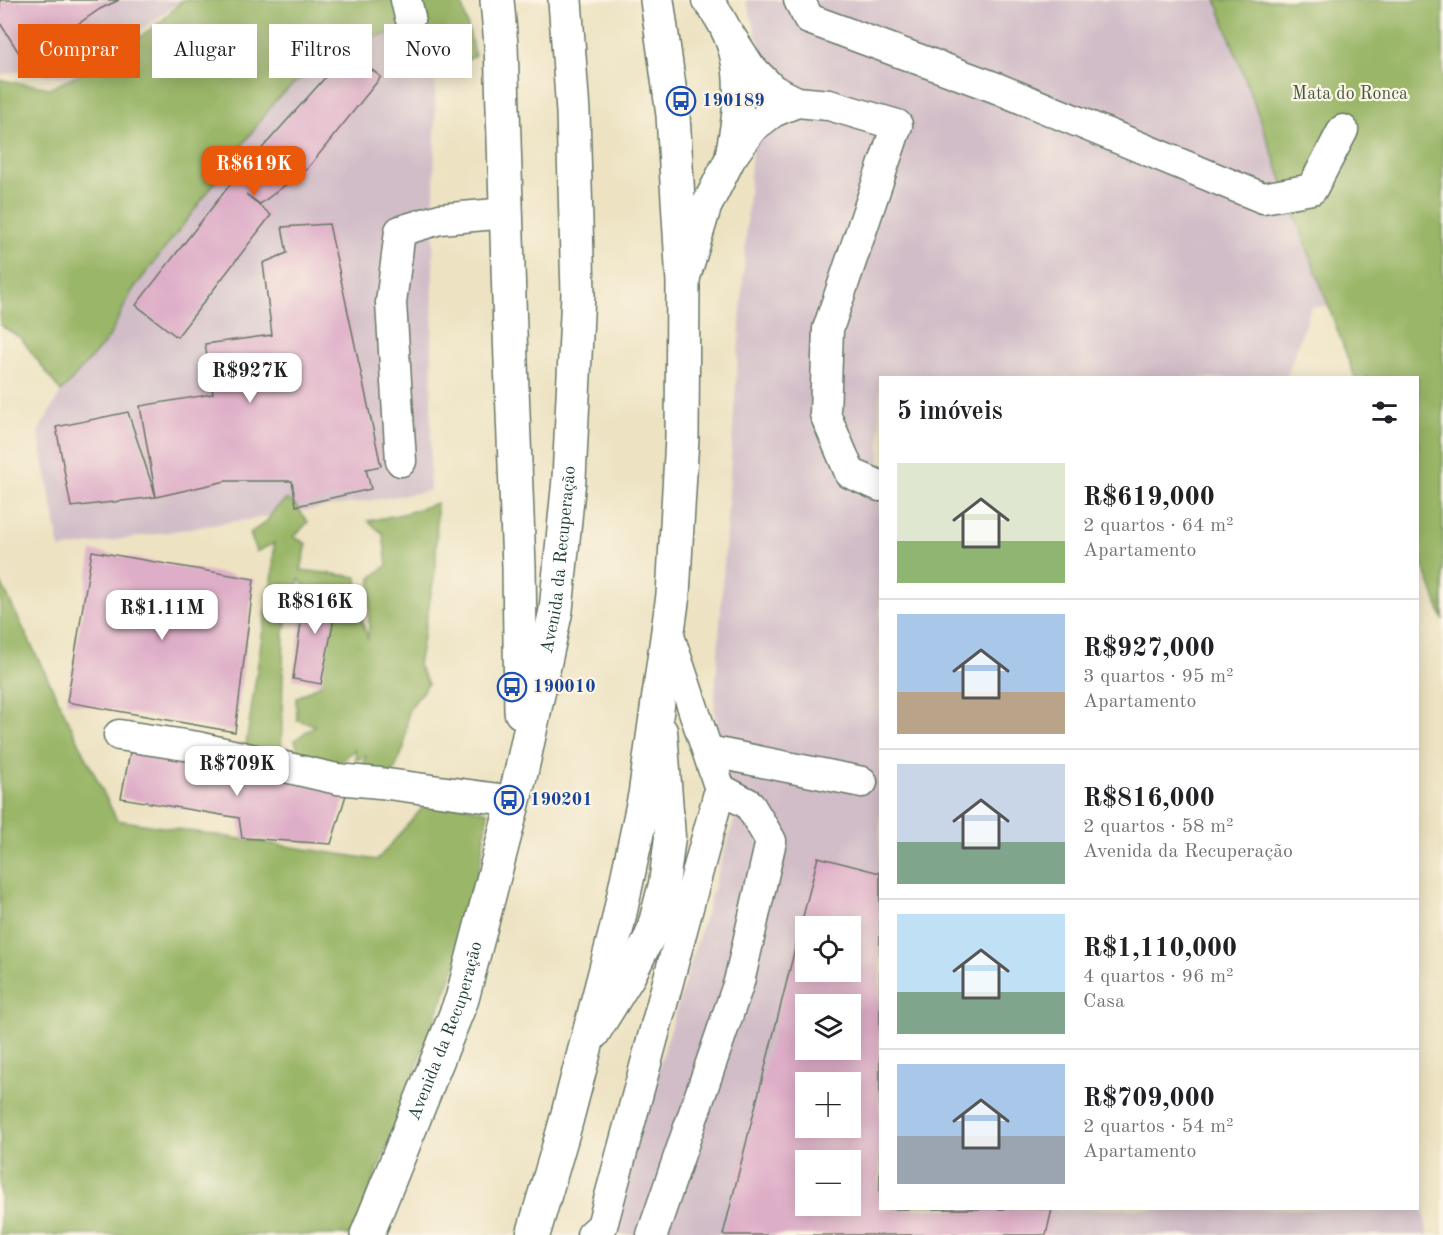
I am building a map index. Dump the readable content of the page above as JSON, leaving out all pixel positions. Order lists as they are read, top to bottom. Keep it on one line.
{"streets":{"highway":["Avenida da Recuperação"]},"parks":["Mata do Ronca"],"places":{"bus stop":["190189","190010","190201"]},"page":{"chip":["Comprar","Alugar","Filtros","Novo"],"price":["R$619K","R$927K","R$816K","R$1.11M","R$709K"],"heading":"5 imóveis","list":[{"name":"R$619,000","note":"2 quartos · 64 m² · Apartamento"},{"name":"R$927,000","note":"3 quartos · 95 m² · Apartamento"},{"name":"R$816,000","note":"2 quartos · 58 m² · Avenida da Recuperação"},{"name":"R$1,110,000","note":"4 quartos · 96 m² · Casa"},{"name":"R$709,000","note":"2 quartos · 54 m² · Apartamento"}],"map_buttons":["+","−"]}}
